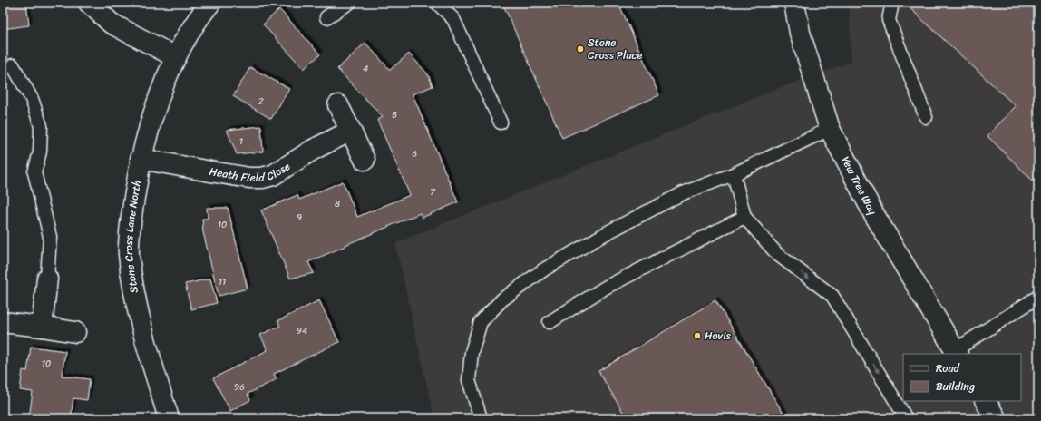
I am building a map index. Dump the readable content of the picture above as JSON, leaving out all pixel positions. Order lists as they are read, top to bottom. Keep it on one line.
{"streets":{"street":["Heath Field Close","Yew Tree Way","Stone Cross Lane North"]},"crossings":[["Heath Field Close","Stone Cross Lane North"]],"places":["Stone Cross Place","Hovis"],"house_numbers":["4","2","5","1","6","7","8","9","10","11","94","10","96"],"legend":["Road","Building"]}
